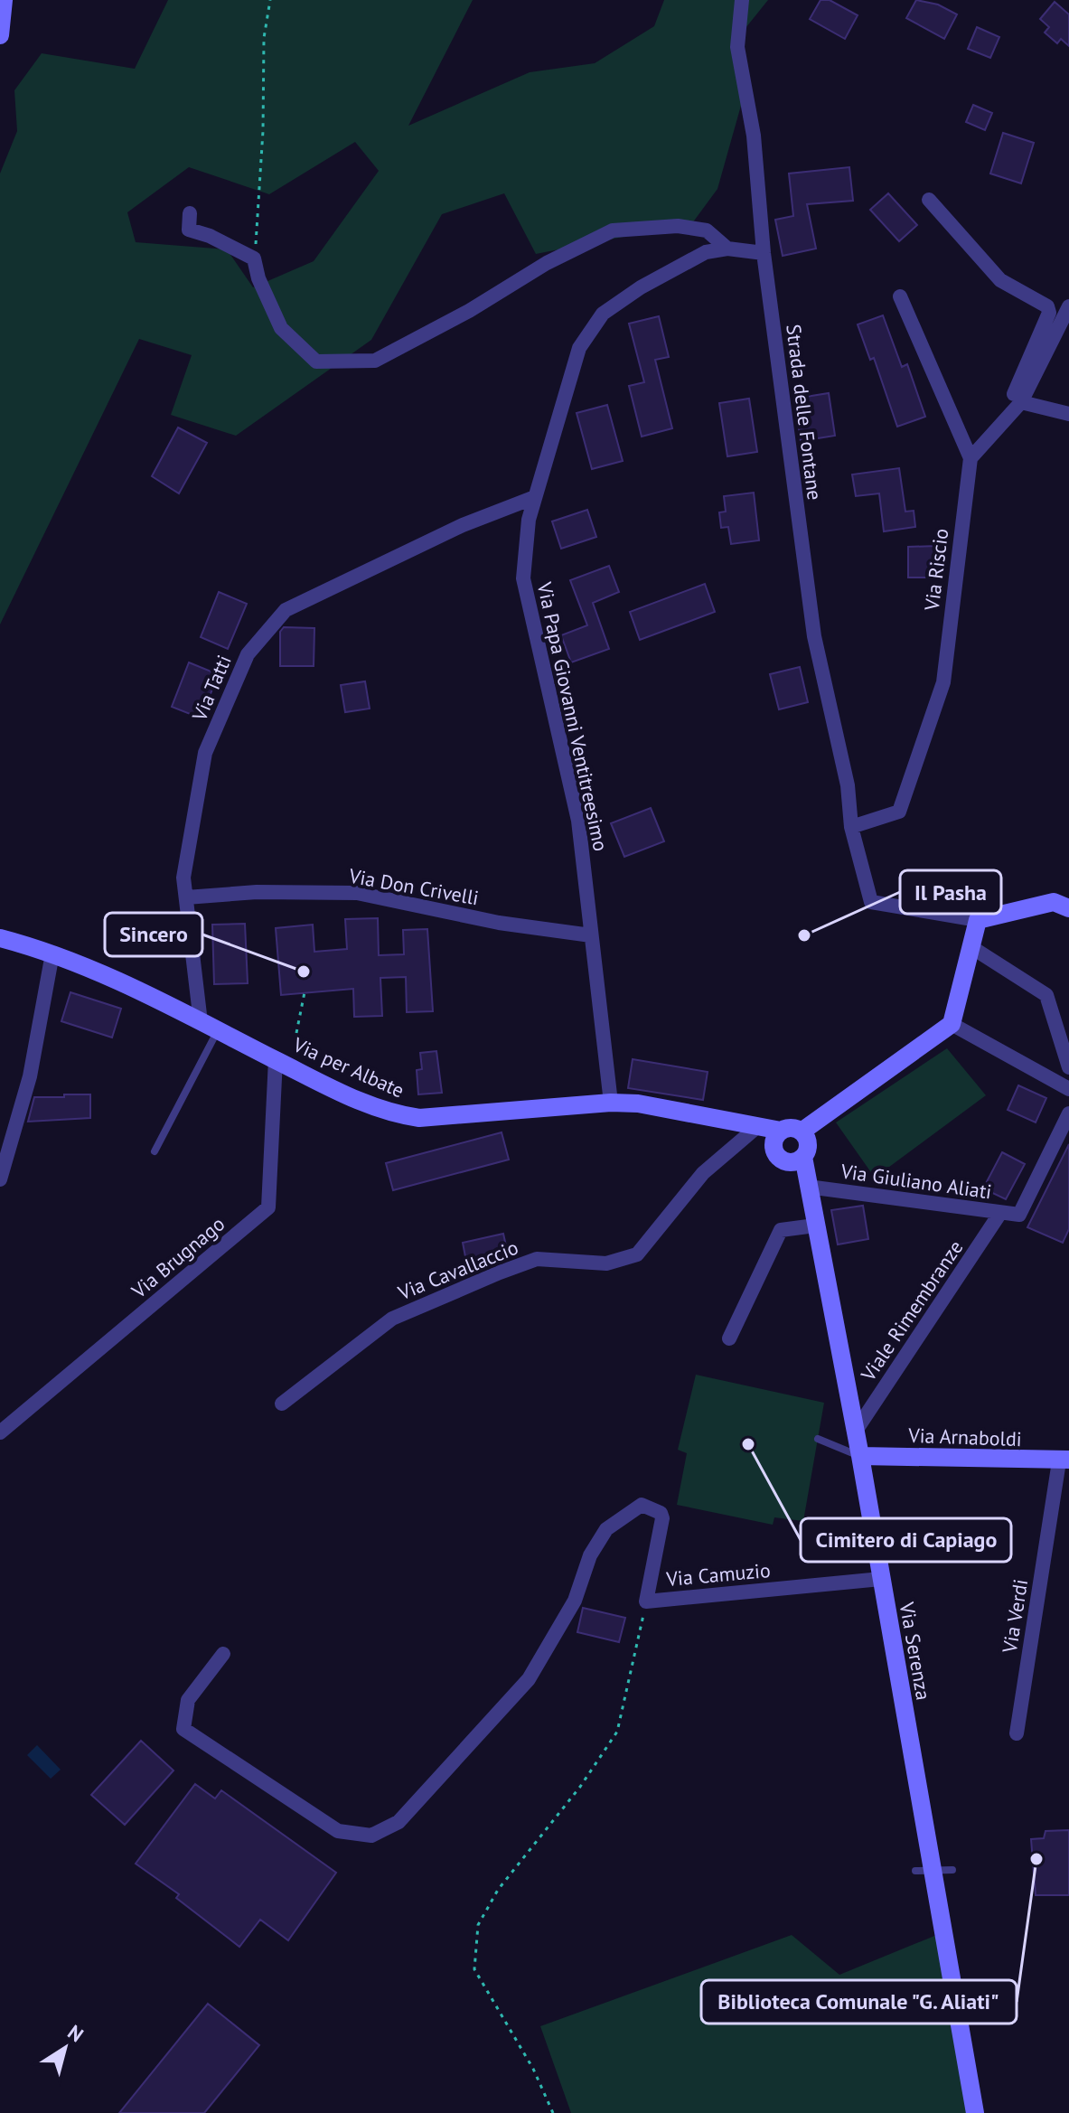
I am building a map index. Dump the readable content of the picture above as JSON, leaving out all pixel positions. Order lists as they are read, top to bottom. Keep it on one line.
{"streets":{"street":["Strada delle Fontane","Via Riscio","Via Tatti","Via Papa Giovanni Ventitreesimo","Via Don Crivelli","Via per Albate","Via Giuliano Aliati","Via Brugnago","Via Cavallaccio","Viale Rimembranze","Via Arnaboldi","Via Camuzio","Via Verdi","Via Serenza"]},"crossings":[["Strada delle Fontane","Via Riscio"],["Strada delle Fontane","Via Papa Giovanni Ventitreesimo"],["Via Tatti","Via Papa Giovanni Ventitreesimo"],["Via Tatti","Via Don Crivelli"],["Via Tatti","Via per Albate"],["Via Papa Giovanni Ventitreesimo","Via Don Crivelli"],["Via Papa Giovanni Ventitreesimo","Via per Albate"],["Via per Albate","Via Brugnago"],["Via per Albate","Via Cavallaccio"],["Via per Albate","Via Serenza"],["Via Giuliano Aliati","Viale Rimembranze"],["Via Giuliano Aliati","Via Serenza"],["Viale Rimembranze","Via Serenza"],["Via Arnaboldi","Via Verdi"],["Via Arnaboldi","Via Serenza"],["Via Camuzio","Via Serenza"]],"places":["Il Pasha","Sincero","Cimitero di Capiago","Biblioteca Comunale \"G. Aliati\""],"north":"top right"}
